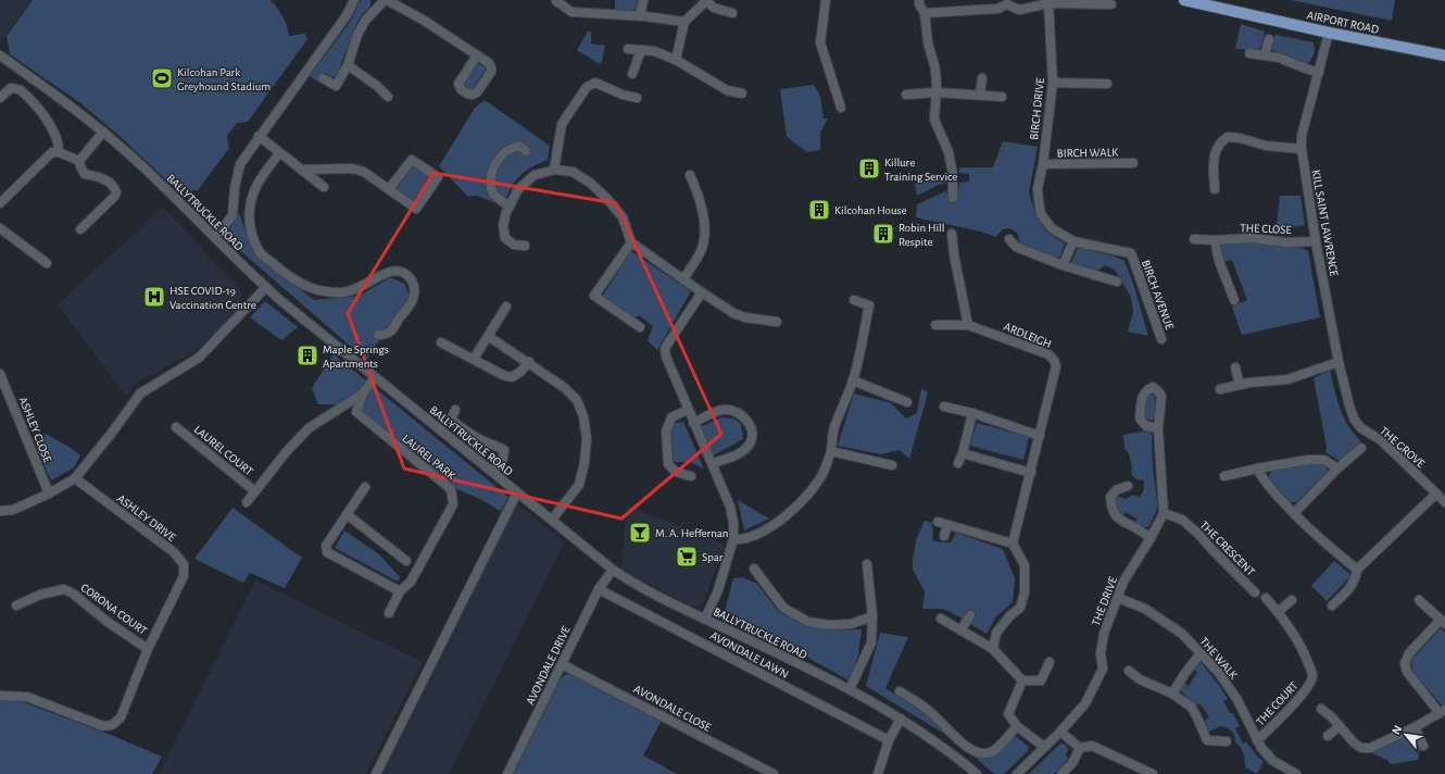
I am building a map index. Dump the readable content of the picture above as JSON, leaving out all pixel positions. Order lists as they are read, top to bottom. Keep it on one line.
{"streets":{"main road":["AIRPORT ROAD"],"street":["BIRCH DRIVE","BIRCH WALK","BALLYTRUCKLE ROAD","KILL SAINT LAWRENCE","THE CLOSE","BIRCH AVENUE","ARDLEIGH","ASHLEY CLOSE","THE GROVE","LAUREL COURT","LAUREL PARK","ASHLEY DRIVE","THE CRESCENT","THE DRIVE","CORONA COURT","AVONDALE LAWN","THE WALK","AVONDALE DRIVE","THE COURT","AVONDALE CLOSE"]},"crossings":[["AIRPORT ROAD","KILL SAINT LAWRENCE"],["BIRCH DRIVE","BIRCH WALK"],["BIRCH DRIVE","BIRCH AVENUE"],["BIRCH WALK","BIRCH AVENUE"],["BALLYTRUCKLE ROAD","LAUREL PARK"],["BALLYTRUCKLE ROAD","AVONDALE DRIVE"],["KILL SAINT LAWRENCE","THE CLOSE"],["KILL SAINT LAWRENCE","THE GROVE"],["LAUREL COURT","LAUREL PARK"],["ASHLEY DRIVE","CORONA COURT"],["THE CRESCENT","THE DRIVE"],["THE DRIVE","THE WALK"],["AVONDALE LAWN","AVONDALE DRIVE"],["THE WALK","THE COURT"],["AVONDALE DRIVE","AVONDALE CLOSE"]],"places":{"sports":["Kilcohan Park Greyhound Stadium"],"building":["Killure Training Service","Kilcohan House","Robin Hill Respite","Maple Springs Apartments"],"hospital":["HSE COVID-19 Vaccination Centre"],"bar":["M. A. Heffernan"],"supermarket":["Spar"]},"north":"top left"}
